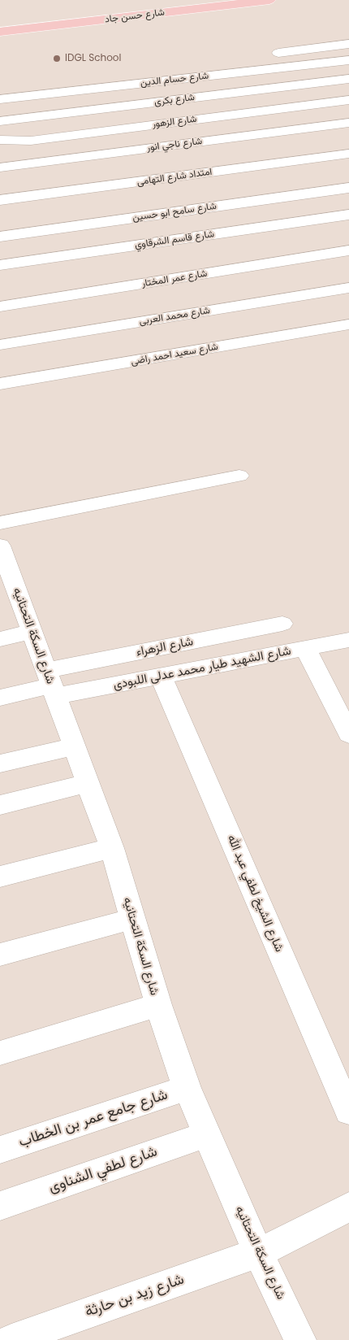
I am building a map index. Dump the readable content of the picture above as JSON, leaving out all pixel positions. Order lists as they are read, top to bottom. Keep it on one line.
{"streets":{"main road":["شارع حسن جاد"],"street":["شارع حسام الدين","شارع بكرى","شارع الزهور","شارع ناجي انور","امتداد شارع التهامى","شارع سامح ابو حسين","شارع قاسم الشرقاوي","شارع عمر المختار","شارع محمد العربى","شارع سعيد احمد راضى","شارع السكة التحتانيه","شارع الزهراء","شارع الشهيد طيار محمد عدلى اللبودى","شارع الشيخ لطفي عبد الله","شارع جامع عمر بن الخطاب","شارع لطفي الشناوى","شارع زيد بن حارثة"]},"crossings":[["شارع السكة التحتانيه","شارع الزهراء"],["شارع السكة التحتانيه","شارع الشهيد طيار محمد عدلى اللبودى"],["شارع السكة التحتانيه","شارع جامع عمر بن الخطاب"],["شارع السكة التحتانيه","شارع لطفي الشناوى"],["شارع السكة التحتانيه","شارع زيد بن حارثة"],["شارع الزهراء","شارع الشهيد طيار محمد عدلى اللبودى"],["شارع الشهيد طيار محمد عدلى اللبودى","شارع الشيخ لطفي عبد الله"]],"places":["IDGL School"]}
